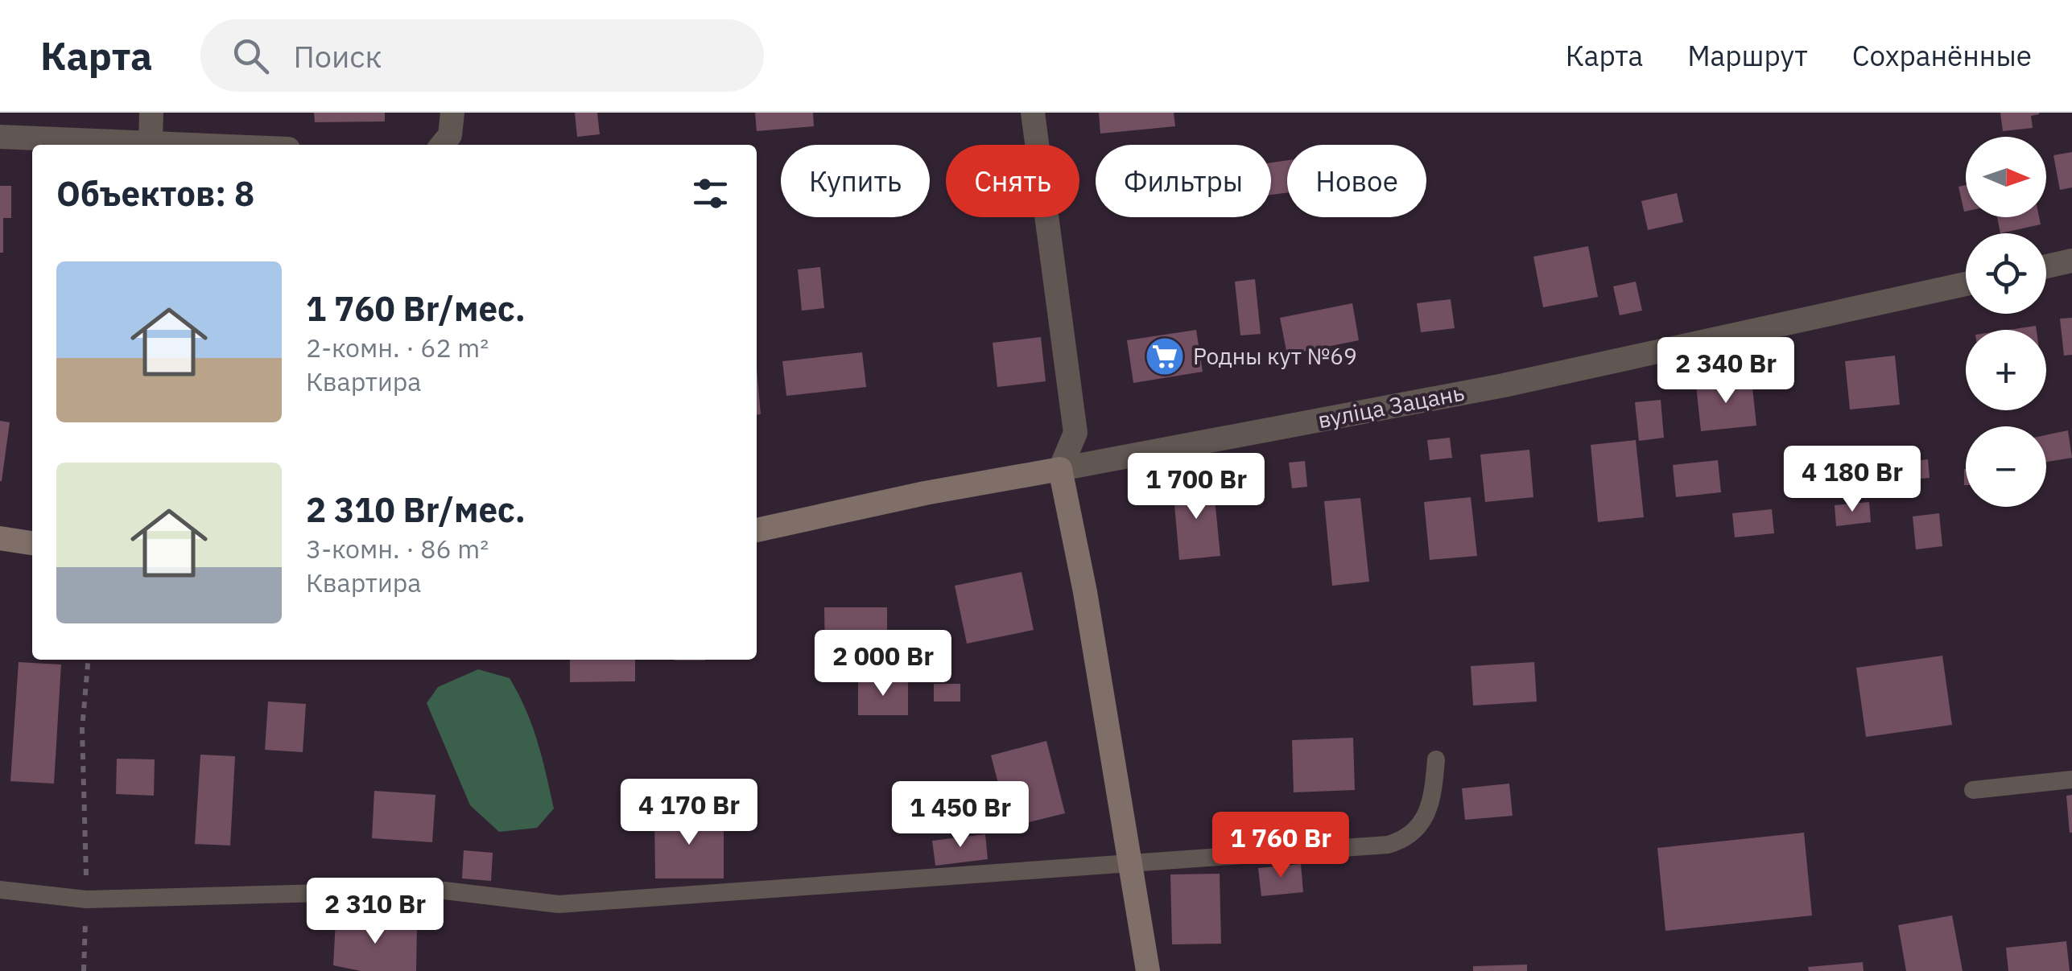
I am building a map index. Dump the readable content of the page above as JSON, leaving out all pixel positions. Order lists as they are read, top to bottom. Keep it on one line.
{"streets":{"street":["вуліца Зацань"]},"places":{"supermarket":["Родны кут №69"]},"north":"right","page":{"header":"Карта","search":"Поиск","nav":["Карта","Маршрут","Сохранённые"],"map_buttons":["+","−"],"chip":["Купить","Снять","Фильтры","Новое"],"heading":"Объектов: 8","list":[{"name":"1 760 Br/мес.","note":"2-комн. · 62 m² · Квартира"},{"name":"2 310 Br/мес.","note":"3-комн. · 86 m² · Квартира"}],"price":["2 340 Br","4 180 Br","1 700 Br","2 000 Br","4 170 Br","1 450 Br","1 760 Br","2 310 Br"]}}
